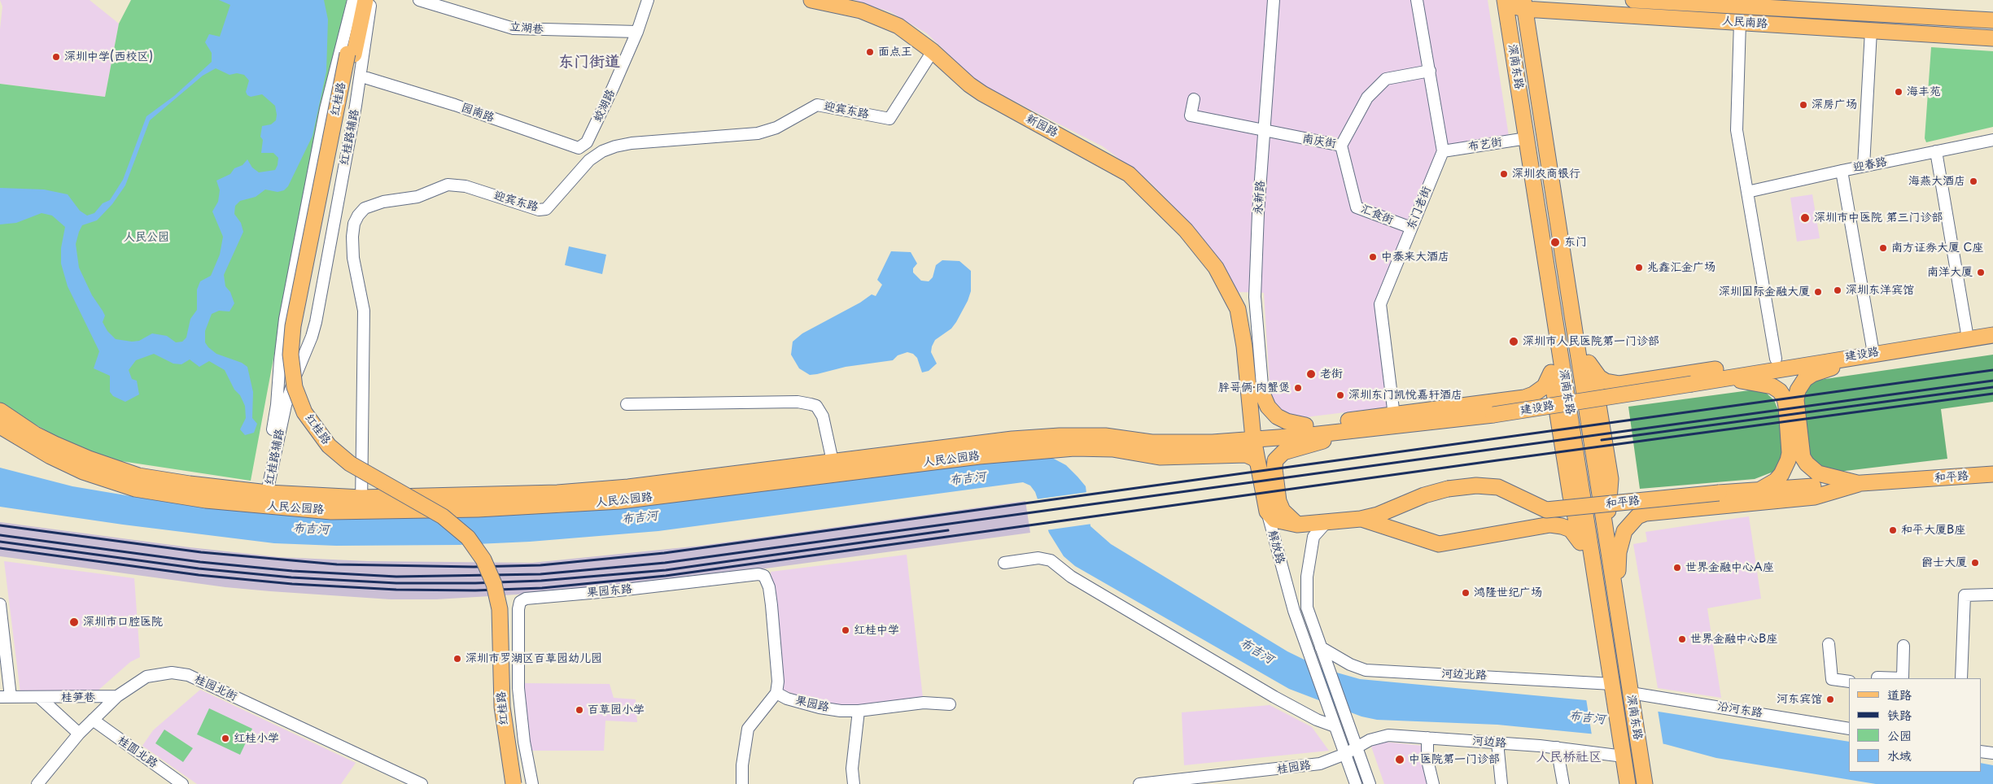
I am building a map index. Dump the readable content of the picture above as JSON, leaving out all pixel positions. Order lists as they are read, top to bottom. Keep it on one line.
{"streets":{"main road":["人民南路","深南东路","红桂路","新园路","建设路","人民公园路","和平路","解放路"],"street":["立湖巷","蛟湖路","迎宾东路","园南路","红桂路辅路","南庆街","布艺街","迎春路","永新路","东门老街","汇食街","果园东路","河边北路","桂园北街","桂笋巷","果园路","沿河东路","河边路","桂圆北路","桂园路"]},"crossings":[["人民南路","深南东路"],["立湖巷","蛟湖路"],["深南东路","布艺街"],["深南东路","河边北路"],["深南东路","沿河东路"],["深南东路","河边路"],["红桂路","红桂路辅路"],["蛟湖路","园南路"],["迎宾东路","新园路"],["迎宾东路","人民公园路"],["新园路","解放路"],["红桂路辅路","人民公园路"],["南庆街","永新路"],["南庆街","汇食街"],["布艺街","东门老街"],["东门老街","汇食街"],["建设路","人民公园路"],["建设路","解放路"],["人民公园路","解放路"],["和平路","解放路"],["解放路","桂园路"],["果园东路","果园路"],["桂园北街","桂笋巷"],["桂园北街","桂圆北路"],["河边路","桂园路"]],"districts":["东门街道","人民桥社区"],"water":["布吉河"],"parks":["人民公园"],"places":["面点王","深圳中学(西校区)","海丰苑","深房广场","深圳农商银行","海燕大酒店","深圳市中医院 第三门诊部","东门","南方证券大厦 C座","中泰来大酒店","兆鑫汇金广场","南洋大厦","深圳东洋宾馆","深圳国际金融大厦","深圳市人民医院第一门诊部","老街","胖哥俩·肉蟹煲","深圳东门凯悦嘉轩酒店","和平大厦B座","爵士大厦","世界金融中心A座","鸿隆世纪广场","深圳市口腔医院","红桂中学","世界金融中心B座","深圳市罗湖区百草园幼儿园","河东宾馆","百草园小学","红桂小学","中医院第一门诊部"],"legend":["道路","铁路","公园","水域"]}
